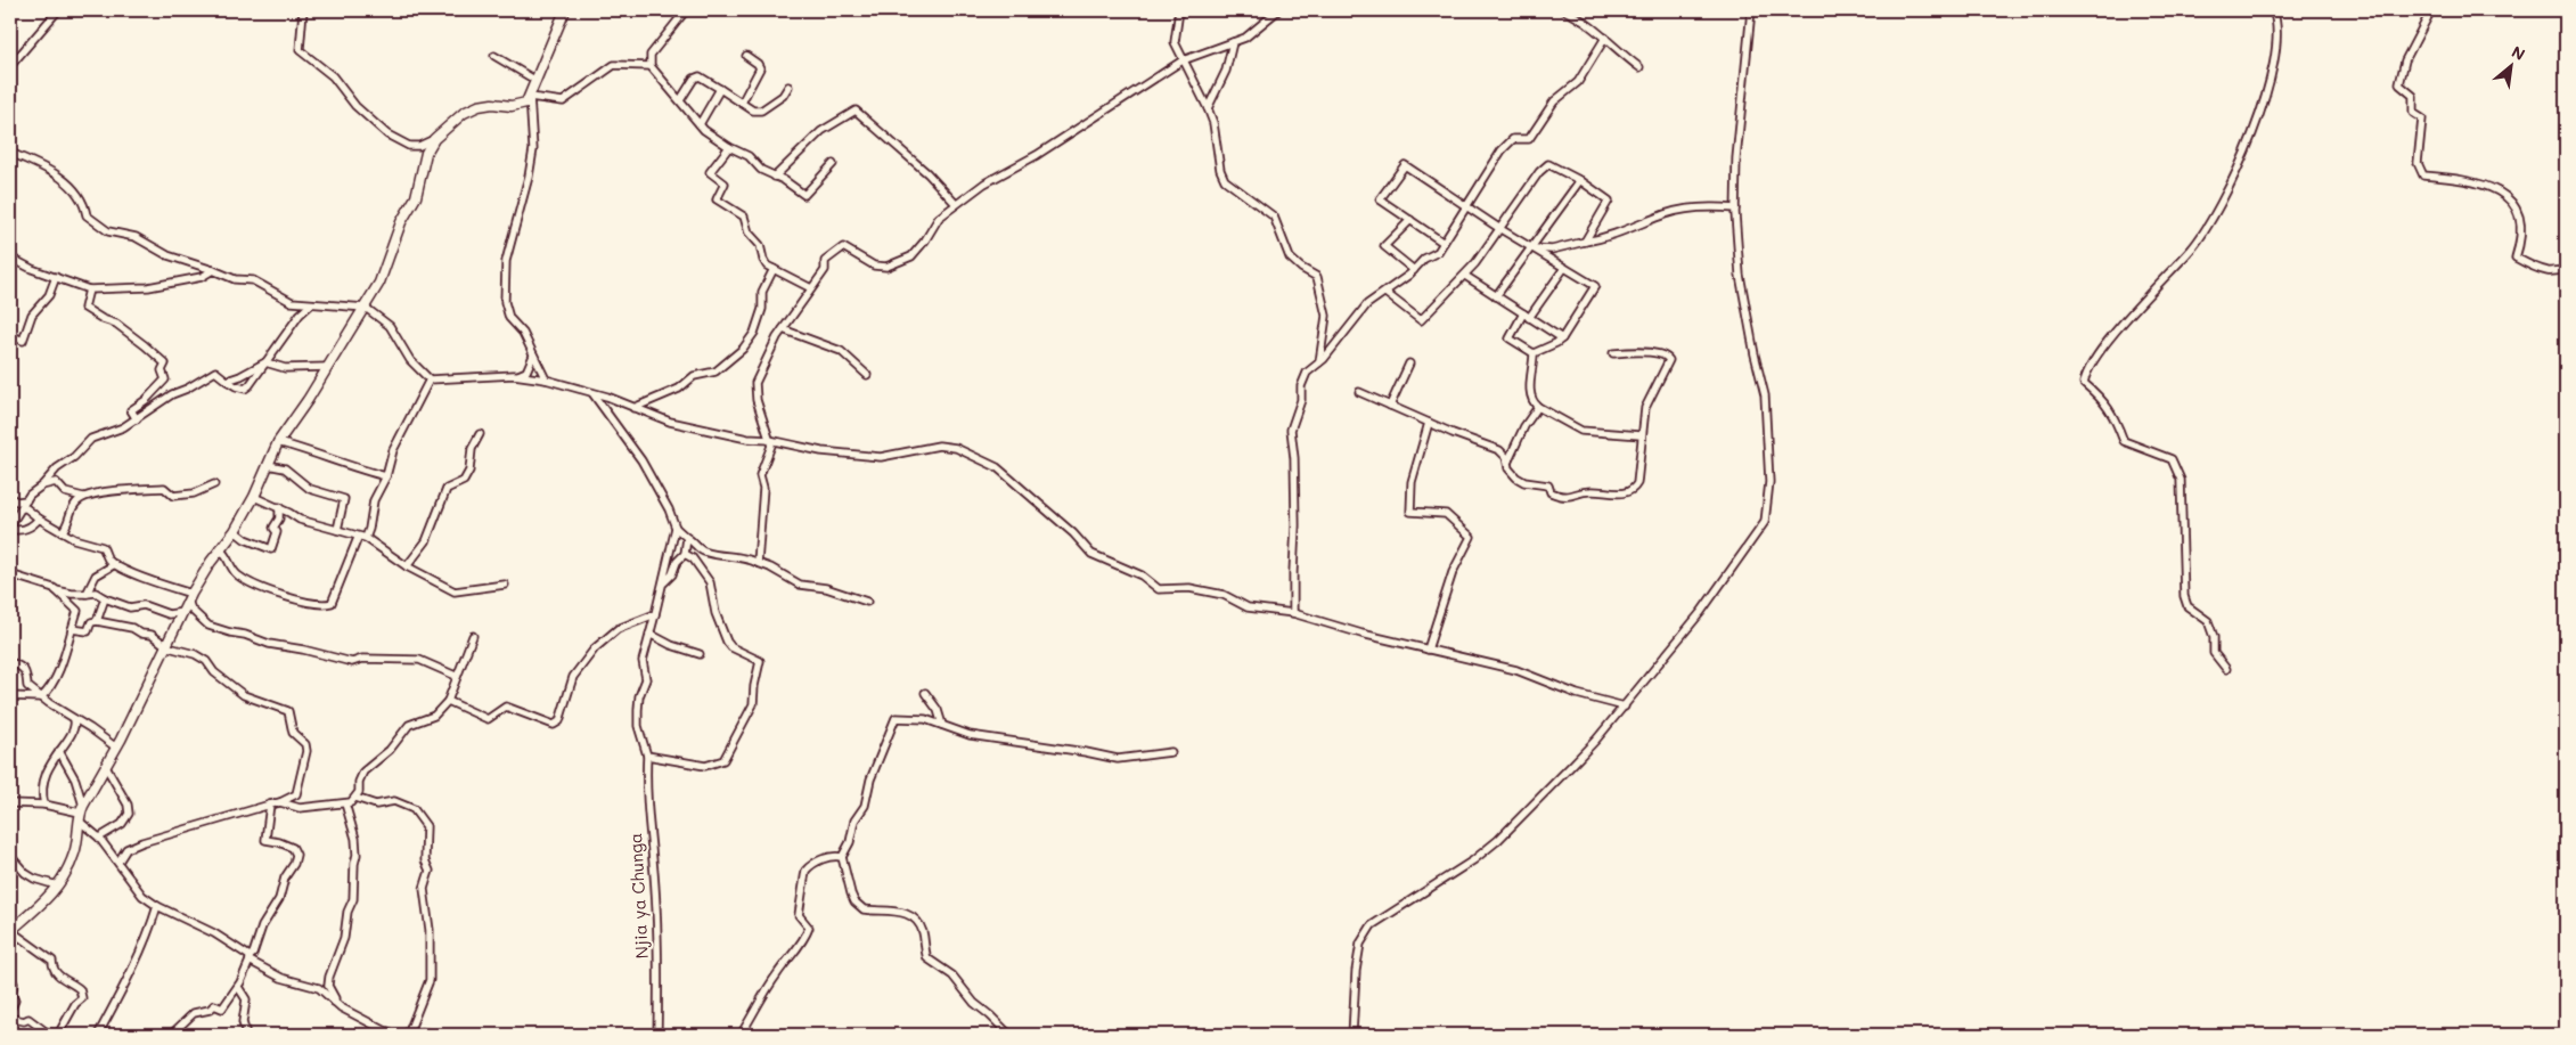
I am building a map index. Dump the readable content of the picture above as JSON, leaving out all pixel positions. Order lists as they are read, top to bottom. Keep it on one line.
{"streets":{"street":["Njia ya Chunga"]},"north":"top right"}
